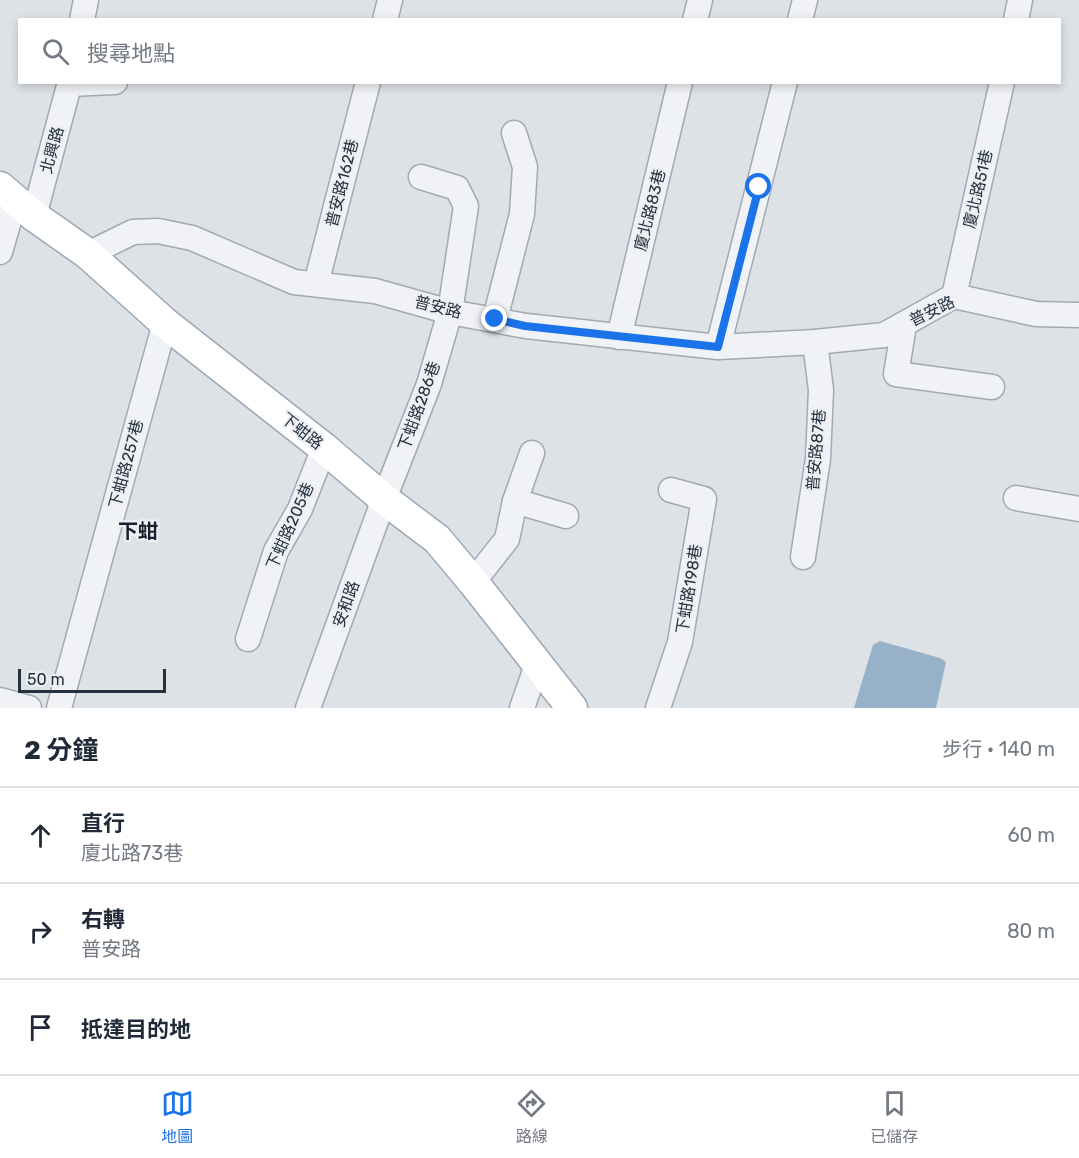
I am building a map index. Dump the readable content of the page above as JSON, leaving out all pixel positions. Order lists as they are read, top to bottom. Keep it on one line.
{"streets":{"main road":["下蚶路"],"street":["北興路","普安路162巷","廈北路51巷","廈北路83巷","普安路","下蚶路286巷","普安路87巷","下蚶路257巷","下蚶路205巷","下蚶路198巷","安和路"]},"crossings":[["北興路","下蚶路"],["普安路162巷","普安路"],["廈北路51巷","普安路"],["廈北路83巷","普安路"],["普安路","下蚶路286巷"],["普安路","下蚶路"],["普安路","普安路87巷"],["下蚶路286巷","下蚶路"],["下蚶路286巷","安和路"],["下蚶路","下蚶路257巷"],["下蚶路","下蚶路205巷"],["下蚶路","安和路"]],"districts":["下蚶"],"scale_bar":"50 m","page":{"search":"搜尋地點","scale":"50 m","heading":["2 分鐘","步行 · 140 m"],"list":[["直行","廈北路73巷","60 m"],["右轉","普安路","80 m"],"抵達目的地"],"nav":["地圖","路線","已儲存"]}}
